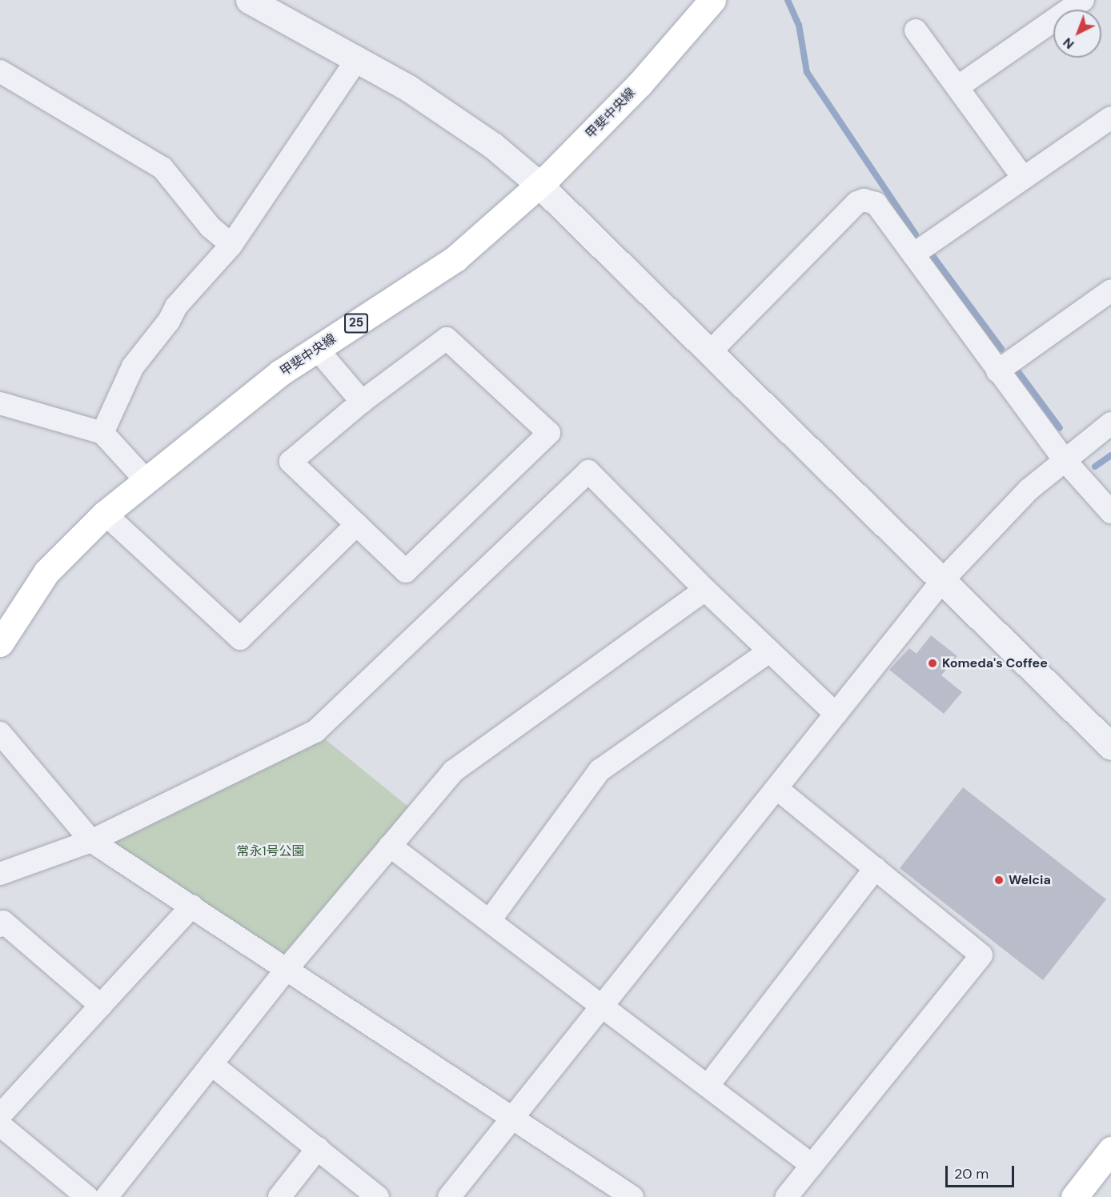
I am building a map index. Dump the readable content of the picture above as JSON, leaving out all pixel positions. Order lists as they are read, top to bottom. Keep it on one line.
{"streets":{"main road":["甲斐中央線","25"]},"parks":["常永1号公園"],"places":["Komeda's Coffee","Welcia"],"scale_bar":"20 m","north":"bottom left"}
